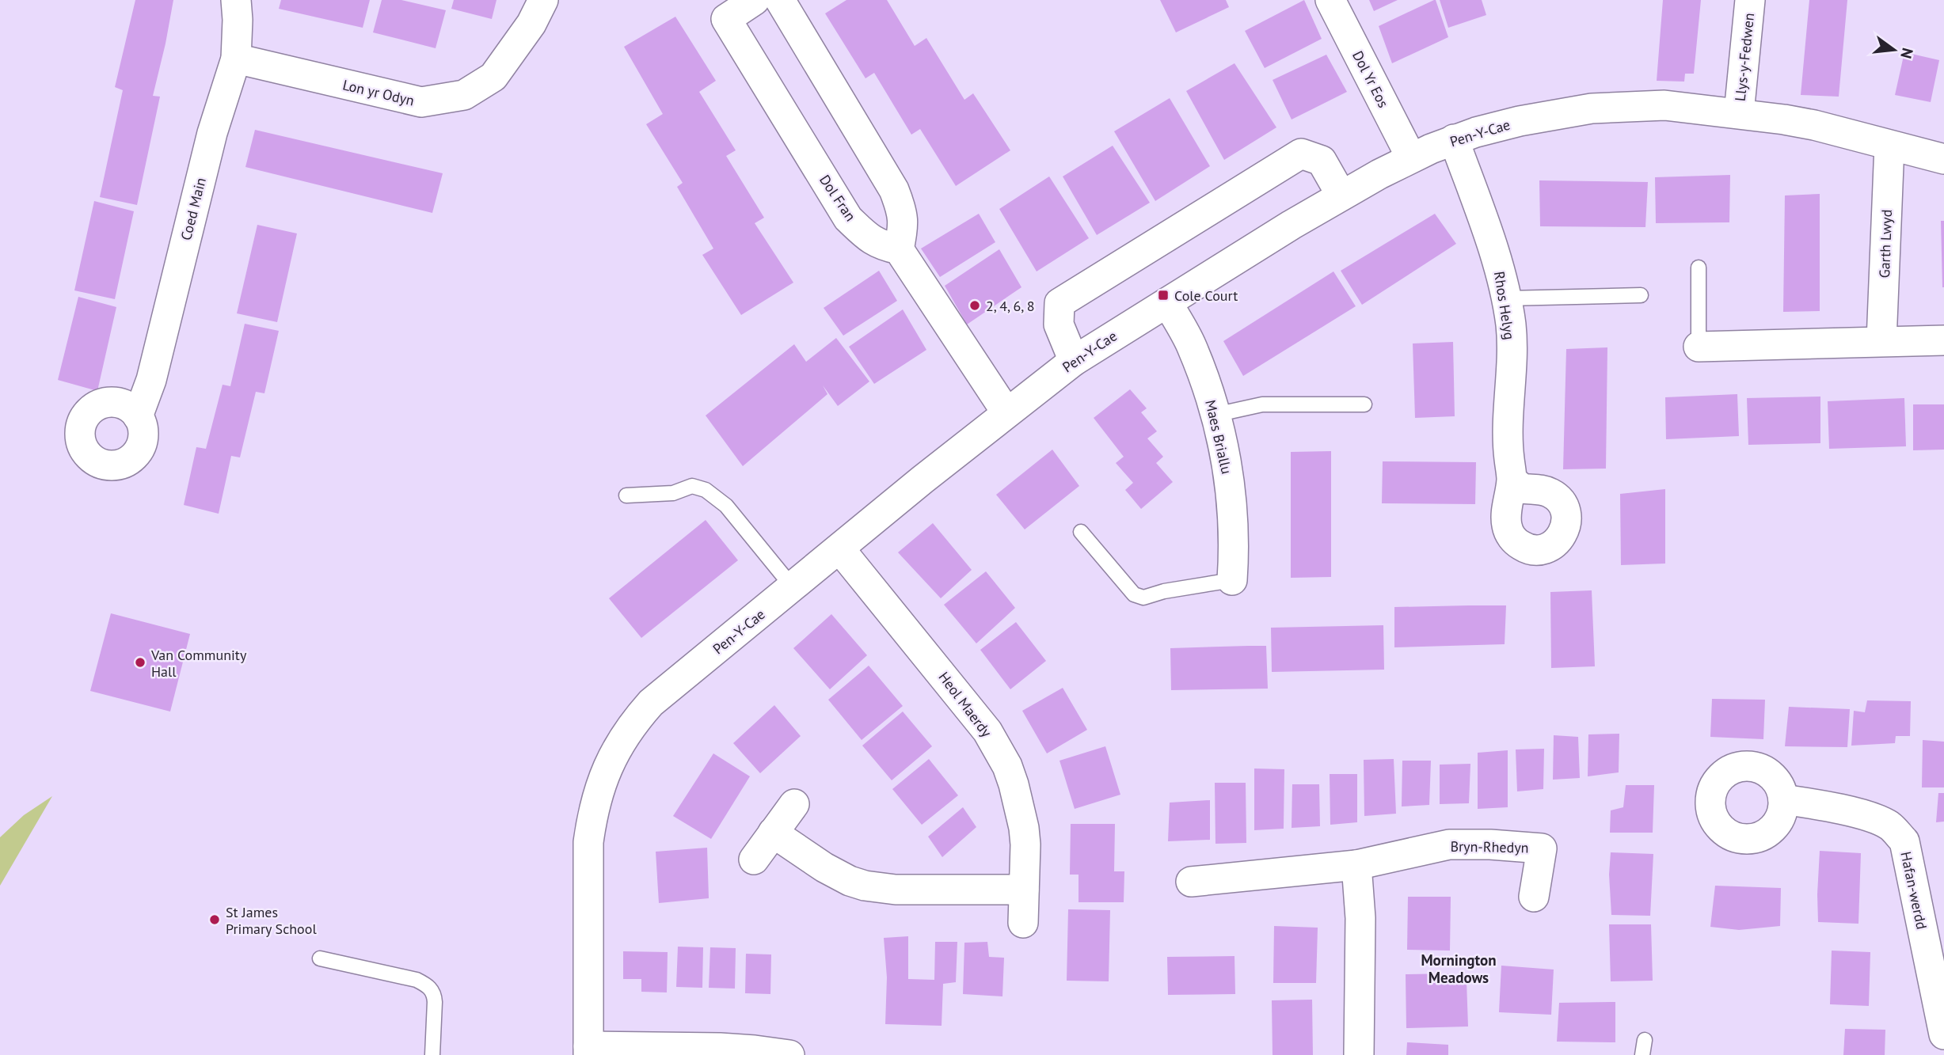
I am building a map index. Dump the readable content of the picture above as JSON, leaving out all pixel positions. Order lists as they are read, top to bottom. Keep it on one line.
{"streets":{"street":["Llys-y-Fedwen","Dol Yr Eos","Lon yr Odyn","Pen-Y-Cae","Dol Fran","Coed Main","Garth Lwyd","Rhos Helyg","Maes Briallu","Heol Maerdy","Bryn-Rhedyn","Hafan-werdd"]},"crossings":[["Llys-y-Fedwen","Pen-Y-Cae"],["Dol Yr Eos","Pen-Y-Cae"],["Lon yr Odyn","Coed Main"],["Pen-Y-Cae","Garth Lwyd"],["Pen-Y-Cae","Rhos Helyg"],["Pen-Y-Cae","Maes Briallu"],["Pen-Y-Cae","Heol Maerdy"]],"districts":["Mornington Meadows"],"places":{"transit":["Cole Court"],"other":["2, 4, 6, 8","Van Community Hall","St James Primary School"]},"north":"right"}
